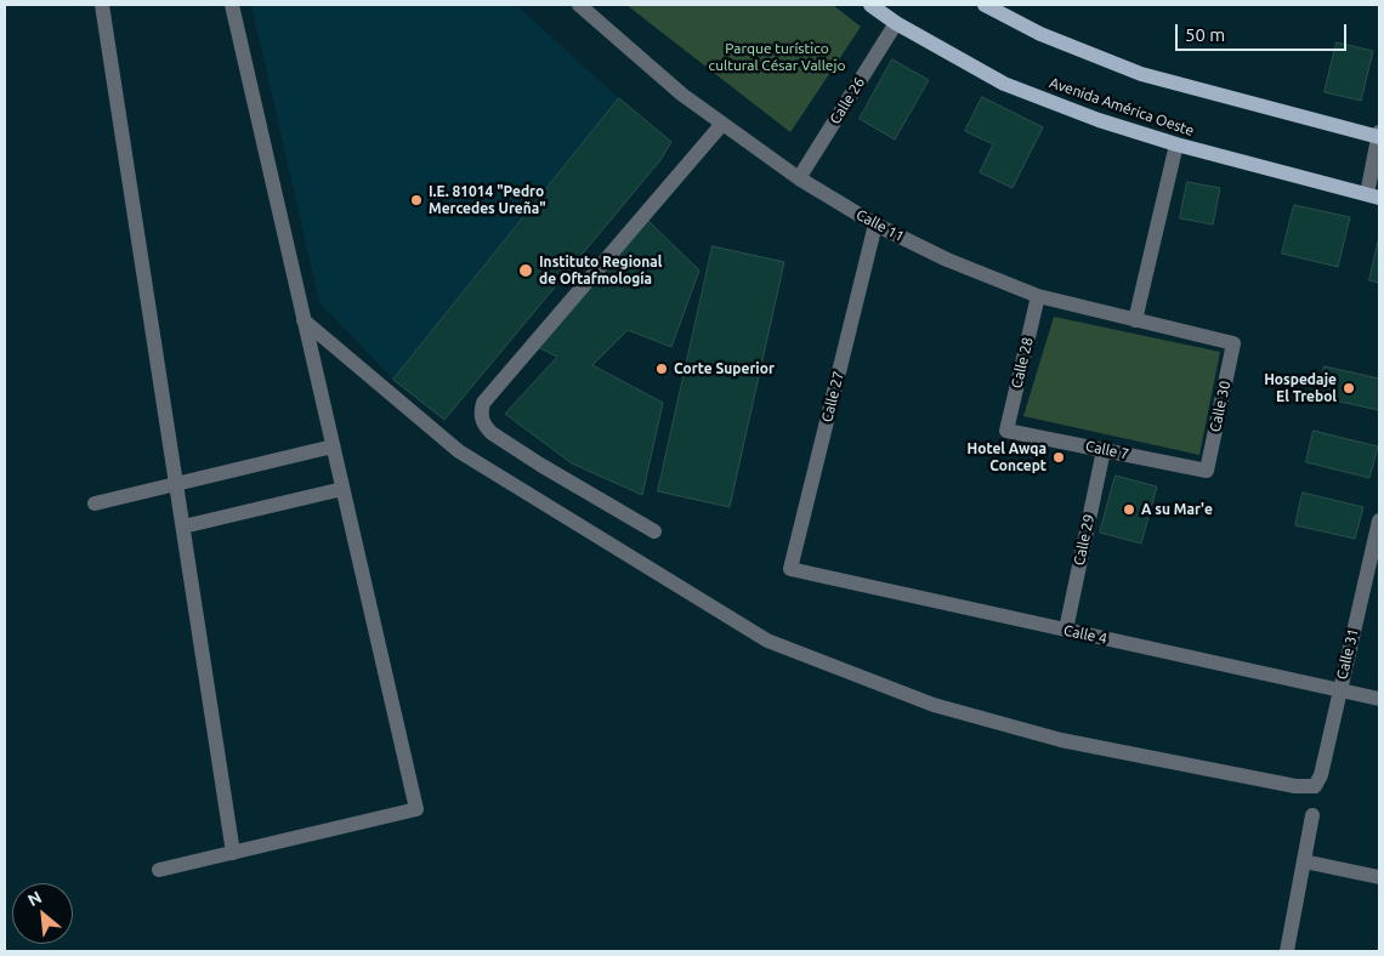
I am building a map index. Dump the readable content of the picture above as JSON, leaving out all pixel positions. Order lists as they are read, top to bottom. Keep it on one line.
{"streets":{"main road":["Avenida América Oeste"],"street":["Calle 26","Calle 11","Calle 28","Calle 27","Calle 30","Calle 7","Calle 29","Calle 4","Calle 31"]},"crossings":[["Calle 26","Avenida América Oeste"],["Calle 26","Calle 11"],["Calle 11","Calle 28"],["Calle 11","Calle 27"],["Calle 11","Calle 30"],["Calle 28","Calle 7"],["Calle 27","Calle 4"],["Calle 30","Calle 7"],["Calle 7","Calle 29"],["Calle 29","Calle 4"],["Calle 4","Calle 31"]],"parks":["Parque turístico cultural César Vallejo"],"places":["I.E. 81014 \"Pedro Mercedes Ureña\"","Instituto Regional de Oftafmología","Corte Superior","Hospedaje El Trebol","Hotel Awqa Concept","A su Mar'e"],"scale_bar":"50 m","north":"top left"}
